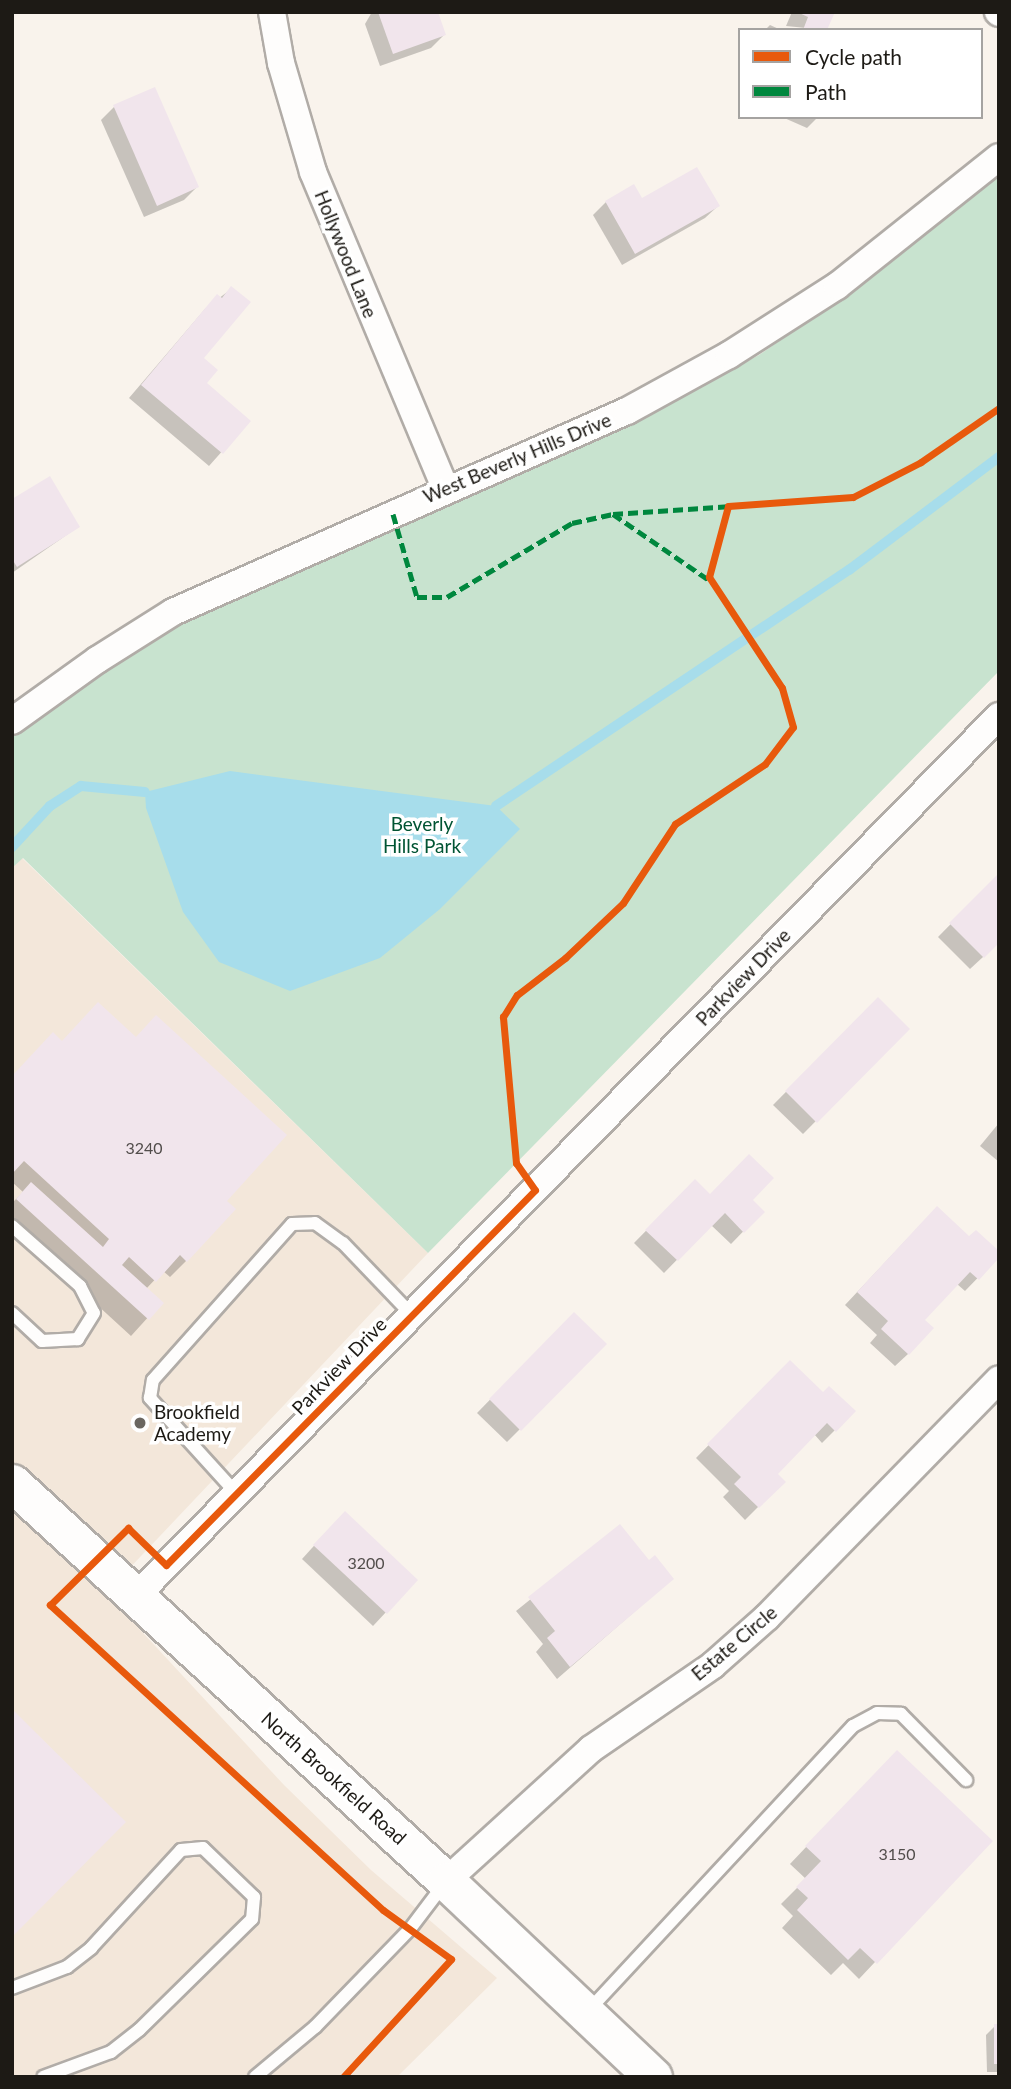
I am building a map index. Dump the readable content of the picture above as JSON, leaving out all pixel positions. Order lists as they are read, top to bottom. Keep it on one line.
{"streets":{"street":["Hollywood Lane","West Beverly Hills Drive","Parkview Drive","Estate Circle","North Brookfield Road"]},"crossings":[["Hollywood Lane","West Beverly Hills Drive"],["Parkview Drive","North Brookfield Road"],["Estate Circle","North Brookfield Road"]],"parks":["Beverly Hills Park"],"places":["Brookfield Academy"],"house_numbers":["3240","3200","3150"],"legend":["Cycle path","Path"]}
